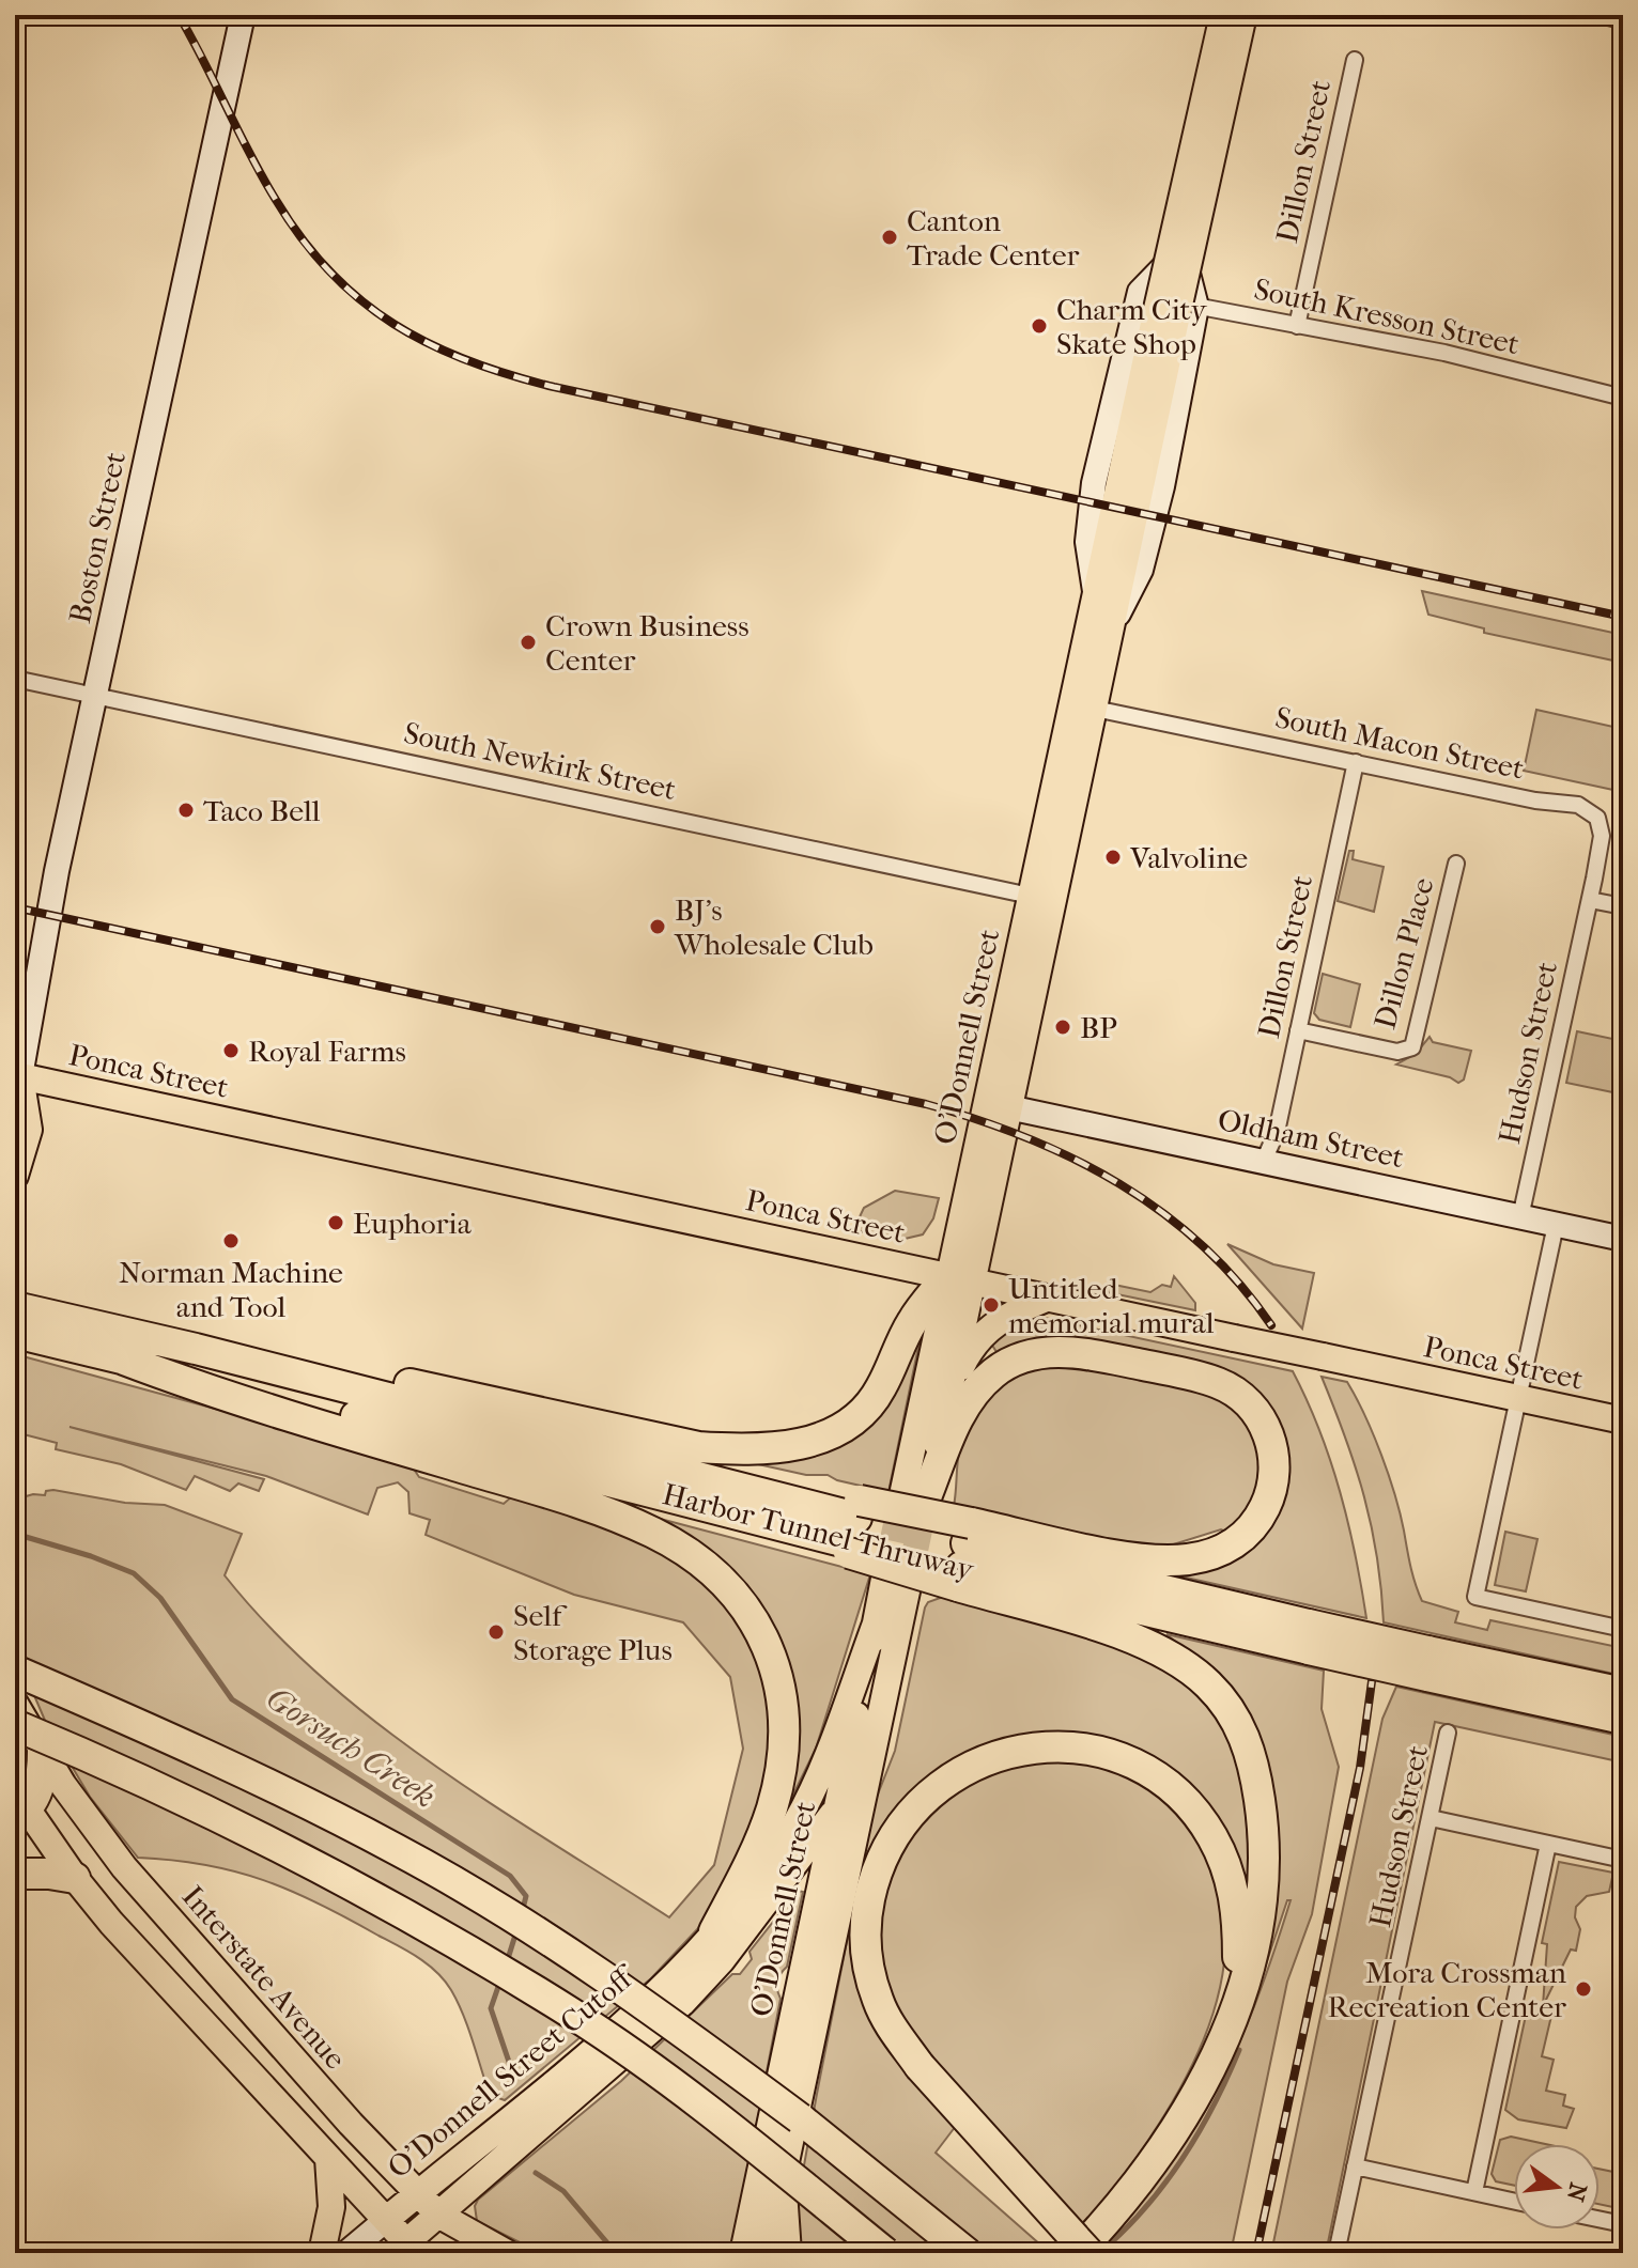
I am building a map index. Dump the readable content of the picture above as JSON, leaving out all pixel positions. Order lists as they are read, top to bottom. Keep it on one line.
{"streets":{"highway":["Harbor Tunnel Thruway"],"main road":["Boston Street","O'Donnell Street","Ponca Street","Oldham Street","Interstate Avenue","O'Donnell Street Cutoff"],"street":["Dillon Street","South Kresson Street","South Macon Street","South Newkirk Street","Dillon Place","Hudson Street"]},"crossings":[["Dillon Street","South Kresson Street"],["Dillon Street","South Macon Street"],["Dillon Street","Dillon Place"],["Dillon Street","Oldham Street"],["South Kresson Street","O'Donnell Street"],["Boston Street","South Newkirk Street"],["Boston Street","Ponca Street"],["South Macon Street","O'Donnell Street"],["South Macon Street","Hudson Street"],["South Newkirk Street","O'Donnell Street"],["O'Donnell Street","Ponca Street"],["O'Donnell Street","Oldham Street"],["O'Donnell Street","O'Donnell Street Cutoff"],["Hudson Street","Oldham Street"],["Interstate Avenue","O'Donnell Street Cutoff"]],"water":["Gorsuch Creek"],"places":["Canton Trade Center","Charm City Skate Shop","Crown Business Center","Taco Bell","Valvoline","BJ's Wholesale Club","BP","Royal Farms","Euphoria","Norman Machine and Tool","Untitled memorial mural","Self Storage Plus","Mora Crossman Recreation Center"],"north":"right"}
